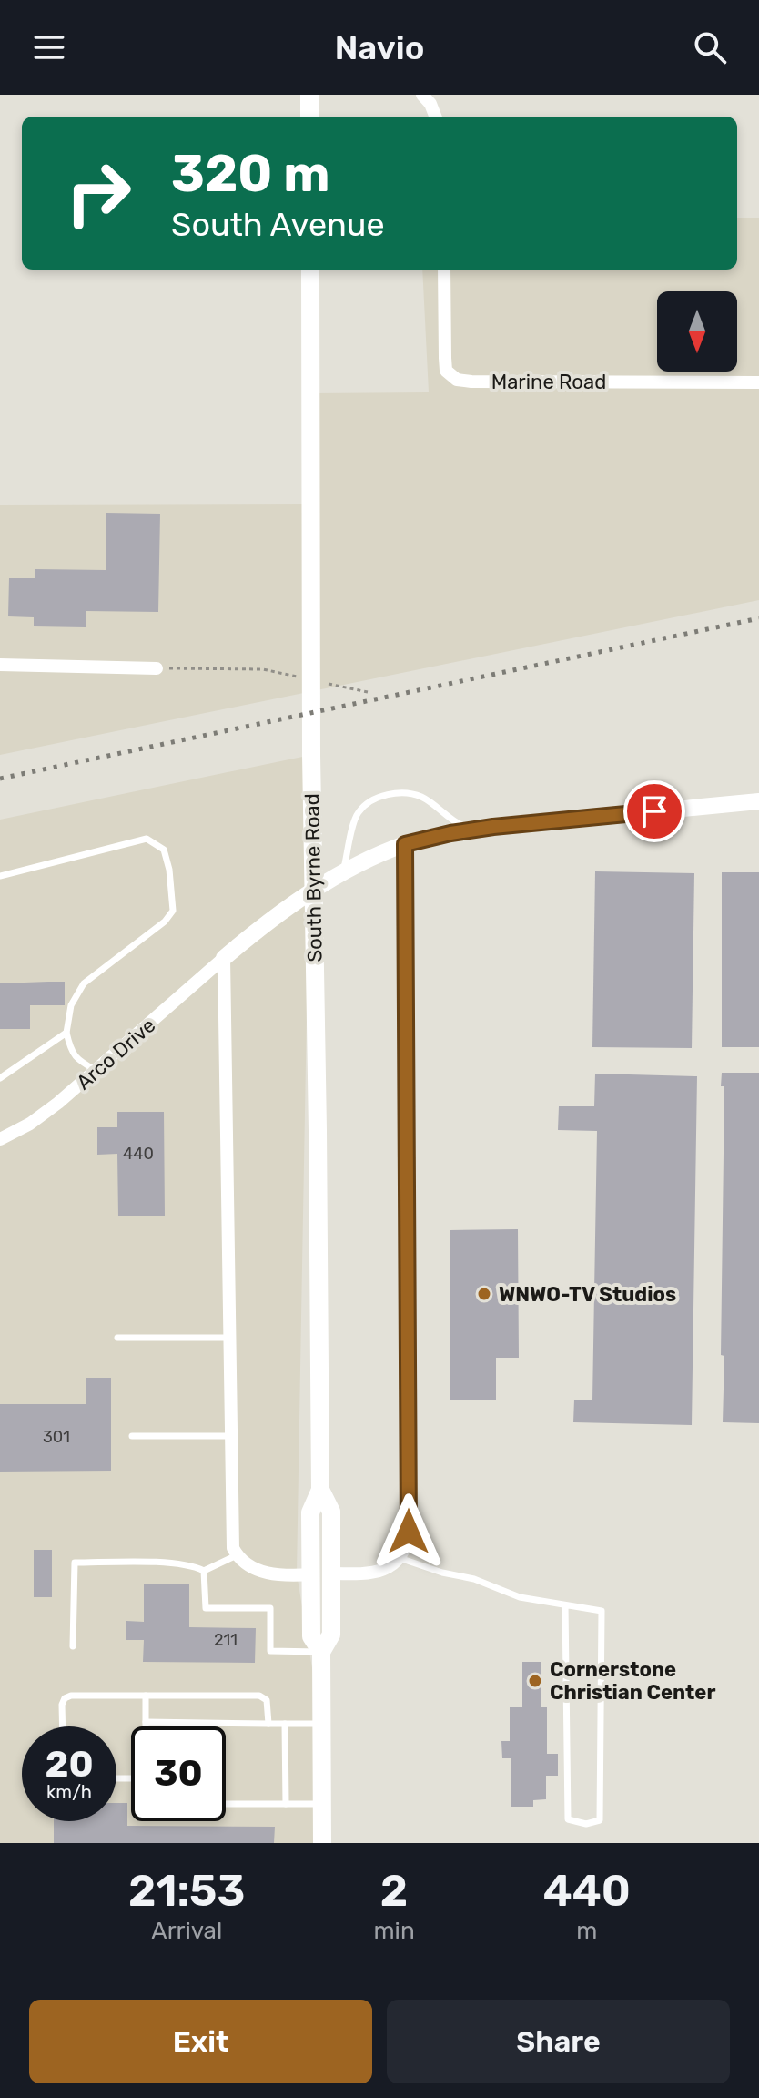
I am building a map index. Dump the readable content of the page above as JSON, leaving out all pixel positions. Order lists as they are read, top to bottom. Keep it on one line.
{"streets":{"main road":["South Byrne Road"],"street":["Marine Road","Arco Drive"]},"places":["WNWO-TV Studios","Cornerstone Christian Center"],"house_numbers":["440","301","211"],"north":"bottom","page":{"header":"Navio","turn":["320 m","South Avenue"],"speed":"20 km/h","limit":"30","eta":["21:53","Arrival","2","min","440","m"],"buttons":["Exit","Share"]}}
